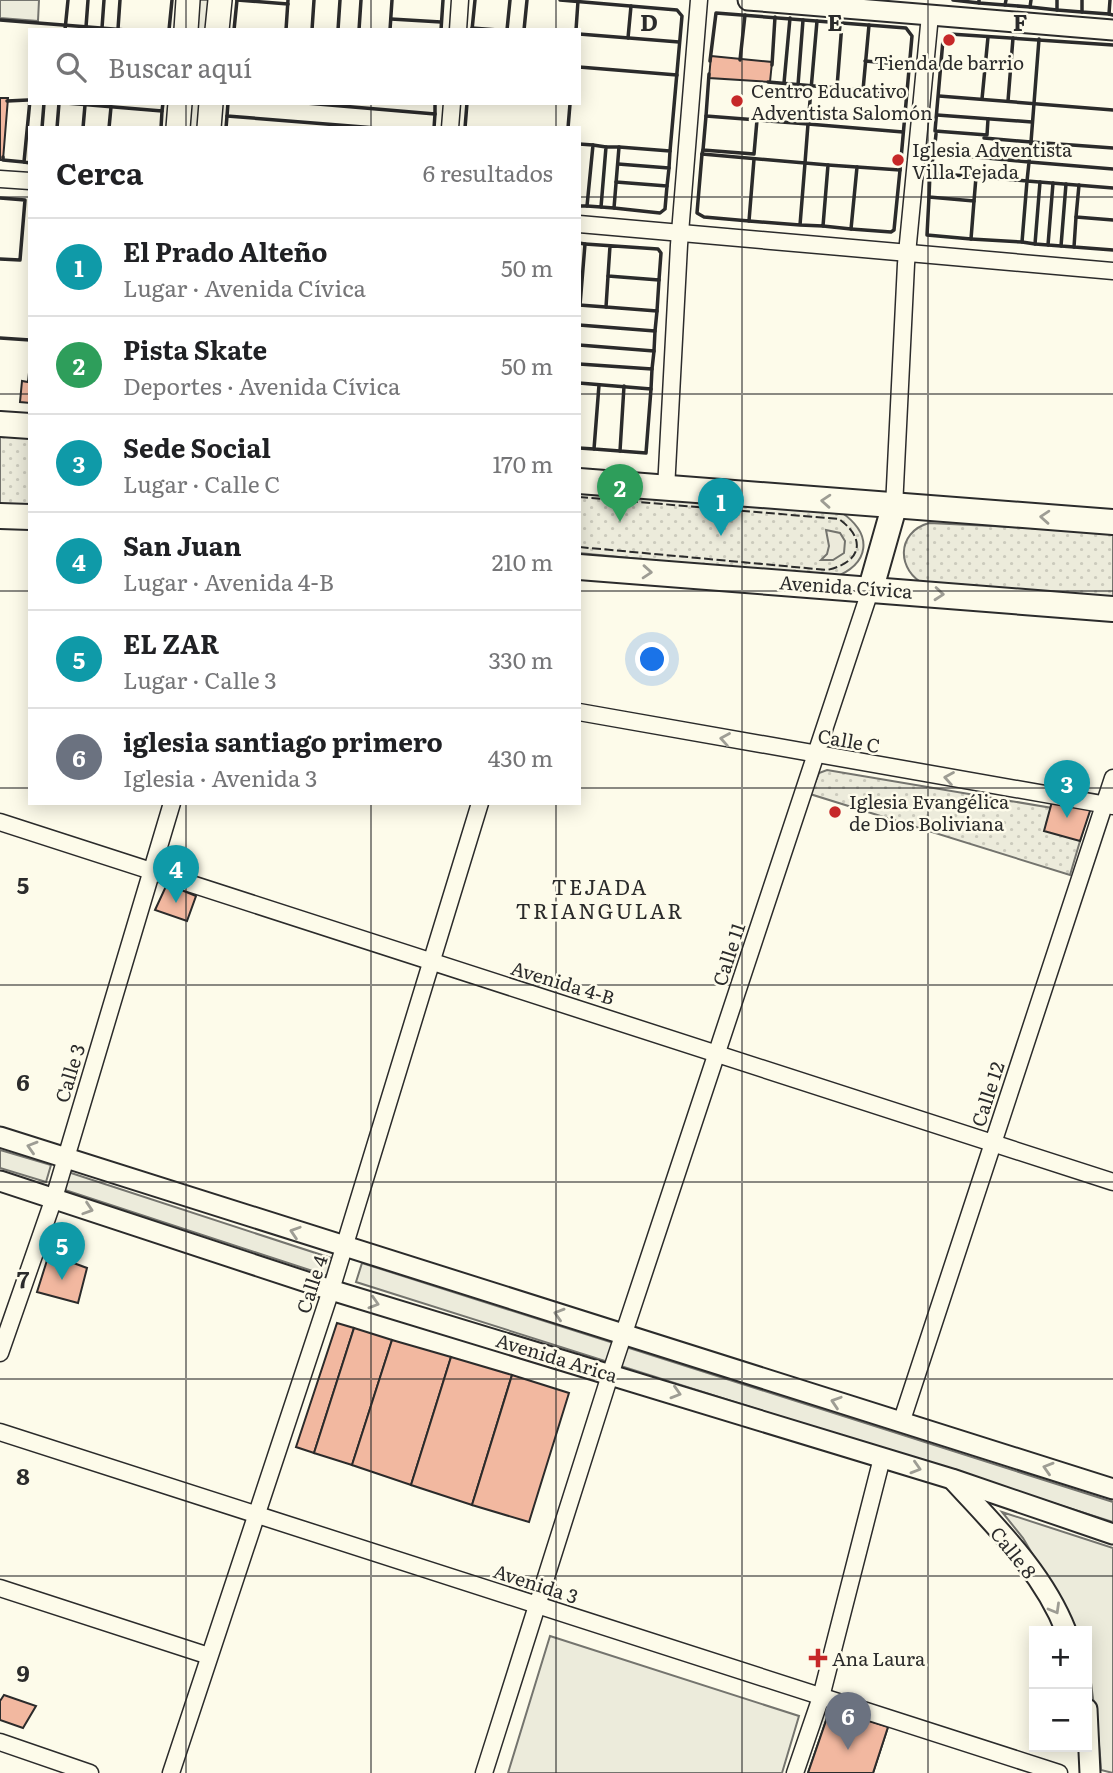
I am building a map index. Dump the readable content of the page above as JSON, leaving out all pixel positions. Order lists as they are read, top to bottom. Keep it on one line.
{"streets":{"main road":["Avenida Cívica"],"street":["Calle C","Calle 11","Avenida 4-B","Calle 3","Calle 12","Calle 4","Avenida Arica","Calle 8","Avenida 3"]},"crossings":[["Avenida Cívica","Calle 11"],["Calle C","Calle 11"],["Calle C","Calle 12"],["Calle 11","Avenida 4-B"],["Calle 11","Avenida Arica"],["Calle 11","Avenida 3"],["Avenida 4-B","Calle 3"],["Avenida 4-B","Calle 12"],["Avenida 4-B","Calle 4"],["Calle 3","Avenida Arica"],["Calle 4","Avenida Arica"],["Calle 4","Avenida 3"],["Avenida Arica","Calle 8"]],"one_way":["Calle C","Calle 8"],"districts":["TEJADA TRIANGULAR"],"places":{"other":["Tienda de barrio","Centro Educativo Adventista Salomón","Iglesia Adventista Villa Tejada","Iglesia Evangélica de Dios Boliviana"],"health":["Ana Laura"]},"page":{"search":"Buscar aquí","heading":["Cerca","6 resultados"],"list":[{"mark":"1","name":"El Prado Alteño","note":"Lugar · Avenida Cívica","value":"50 m"},{"mark":"2","name":"Pista Skate","note":"Deportes · Avenida Cívica","value":"50 m"},{"mark":"3","name":"Sede Social","note":"Lugar · Calle C","value":"170 m"},{"mark":"4","name":"San Juan","note":"Lugar · Avenida 4-B","value":"210 m"},{"mark":"5","name":"EL ZAR","note":"Lugar · Calle 3","value":"330 m"},{"mark":"6","name":"iglesia santiago primero","note":"Iglesia · Avenida 3","value":"430 m"}],"pins":["2","1","3","4","5","6"],"map_buttons":["+","−"]},"grid":{"columns":["D","E","F"],"rows":["5","6","7","8","9"]}}
